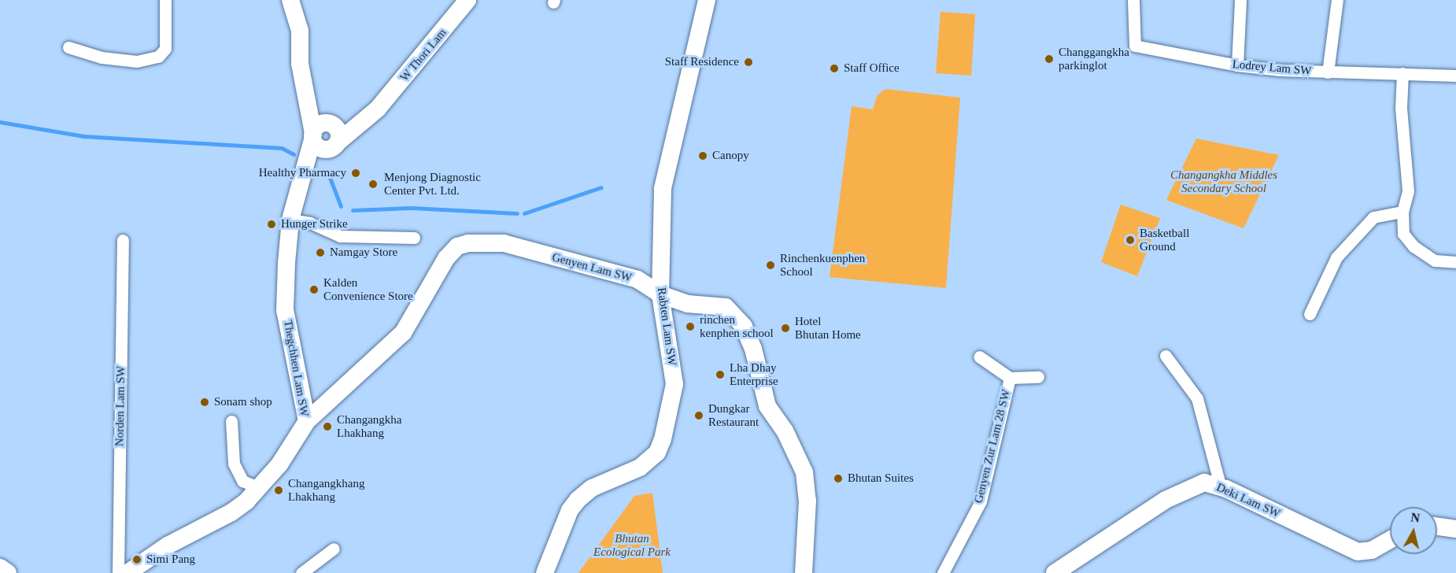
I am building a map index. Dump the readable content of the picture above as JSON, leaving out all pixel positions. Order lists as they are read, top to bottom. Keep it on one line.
{"streets":{"main road":["W Thori Lam","Genyen Lam SW","Rabten Lam SW","Thegchhen Lam SW","Deki Lam SW"],"street":["Lodrey Lam SW","Norden Lam SW","Genyen Zur Lam 28 SW"]},"crossings":[["W Thori Lam","Thegchhen Lam SW"],["Genyen Lam SW","Rabten Lam SW"],["Genyen Lam SW","Thegchhen Lam SW"]],"parks":["Changangkha Middles Secondary School","Bhutan Ecological Park"],"places":["Changgangkha parkinglot","Staff Residence","Staff Office","Canopy","Healthy Pharmacy","Menjong Diagnostic Center Pvt. Ltd.","Hunger Strike","Basketball Ground","Namgay Store","Rinchenkuenphen School","Kalden Convenience Store","rinchen kenphen school","Hotel Bhutan Home","Lha Dhay Enterprise","Sonam shop","Dungkar Restaurant","Changangkha Lhakhang","Bhutan Suites","Changangkhang Lhakhang","Simi Pang"],"north":"top"}
